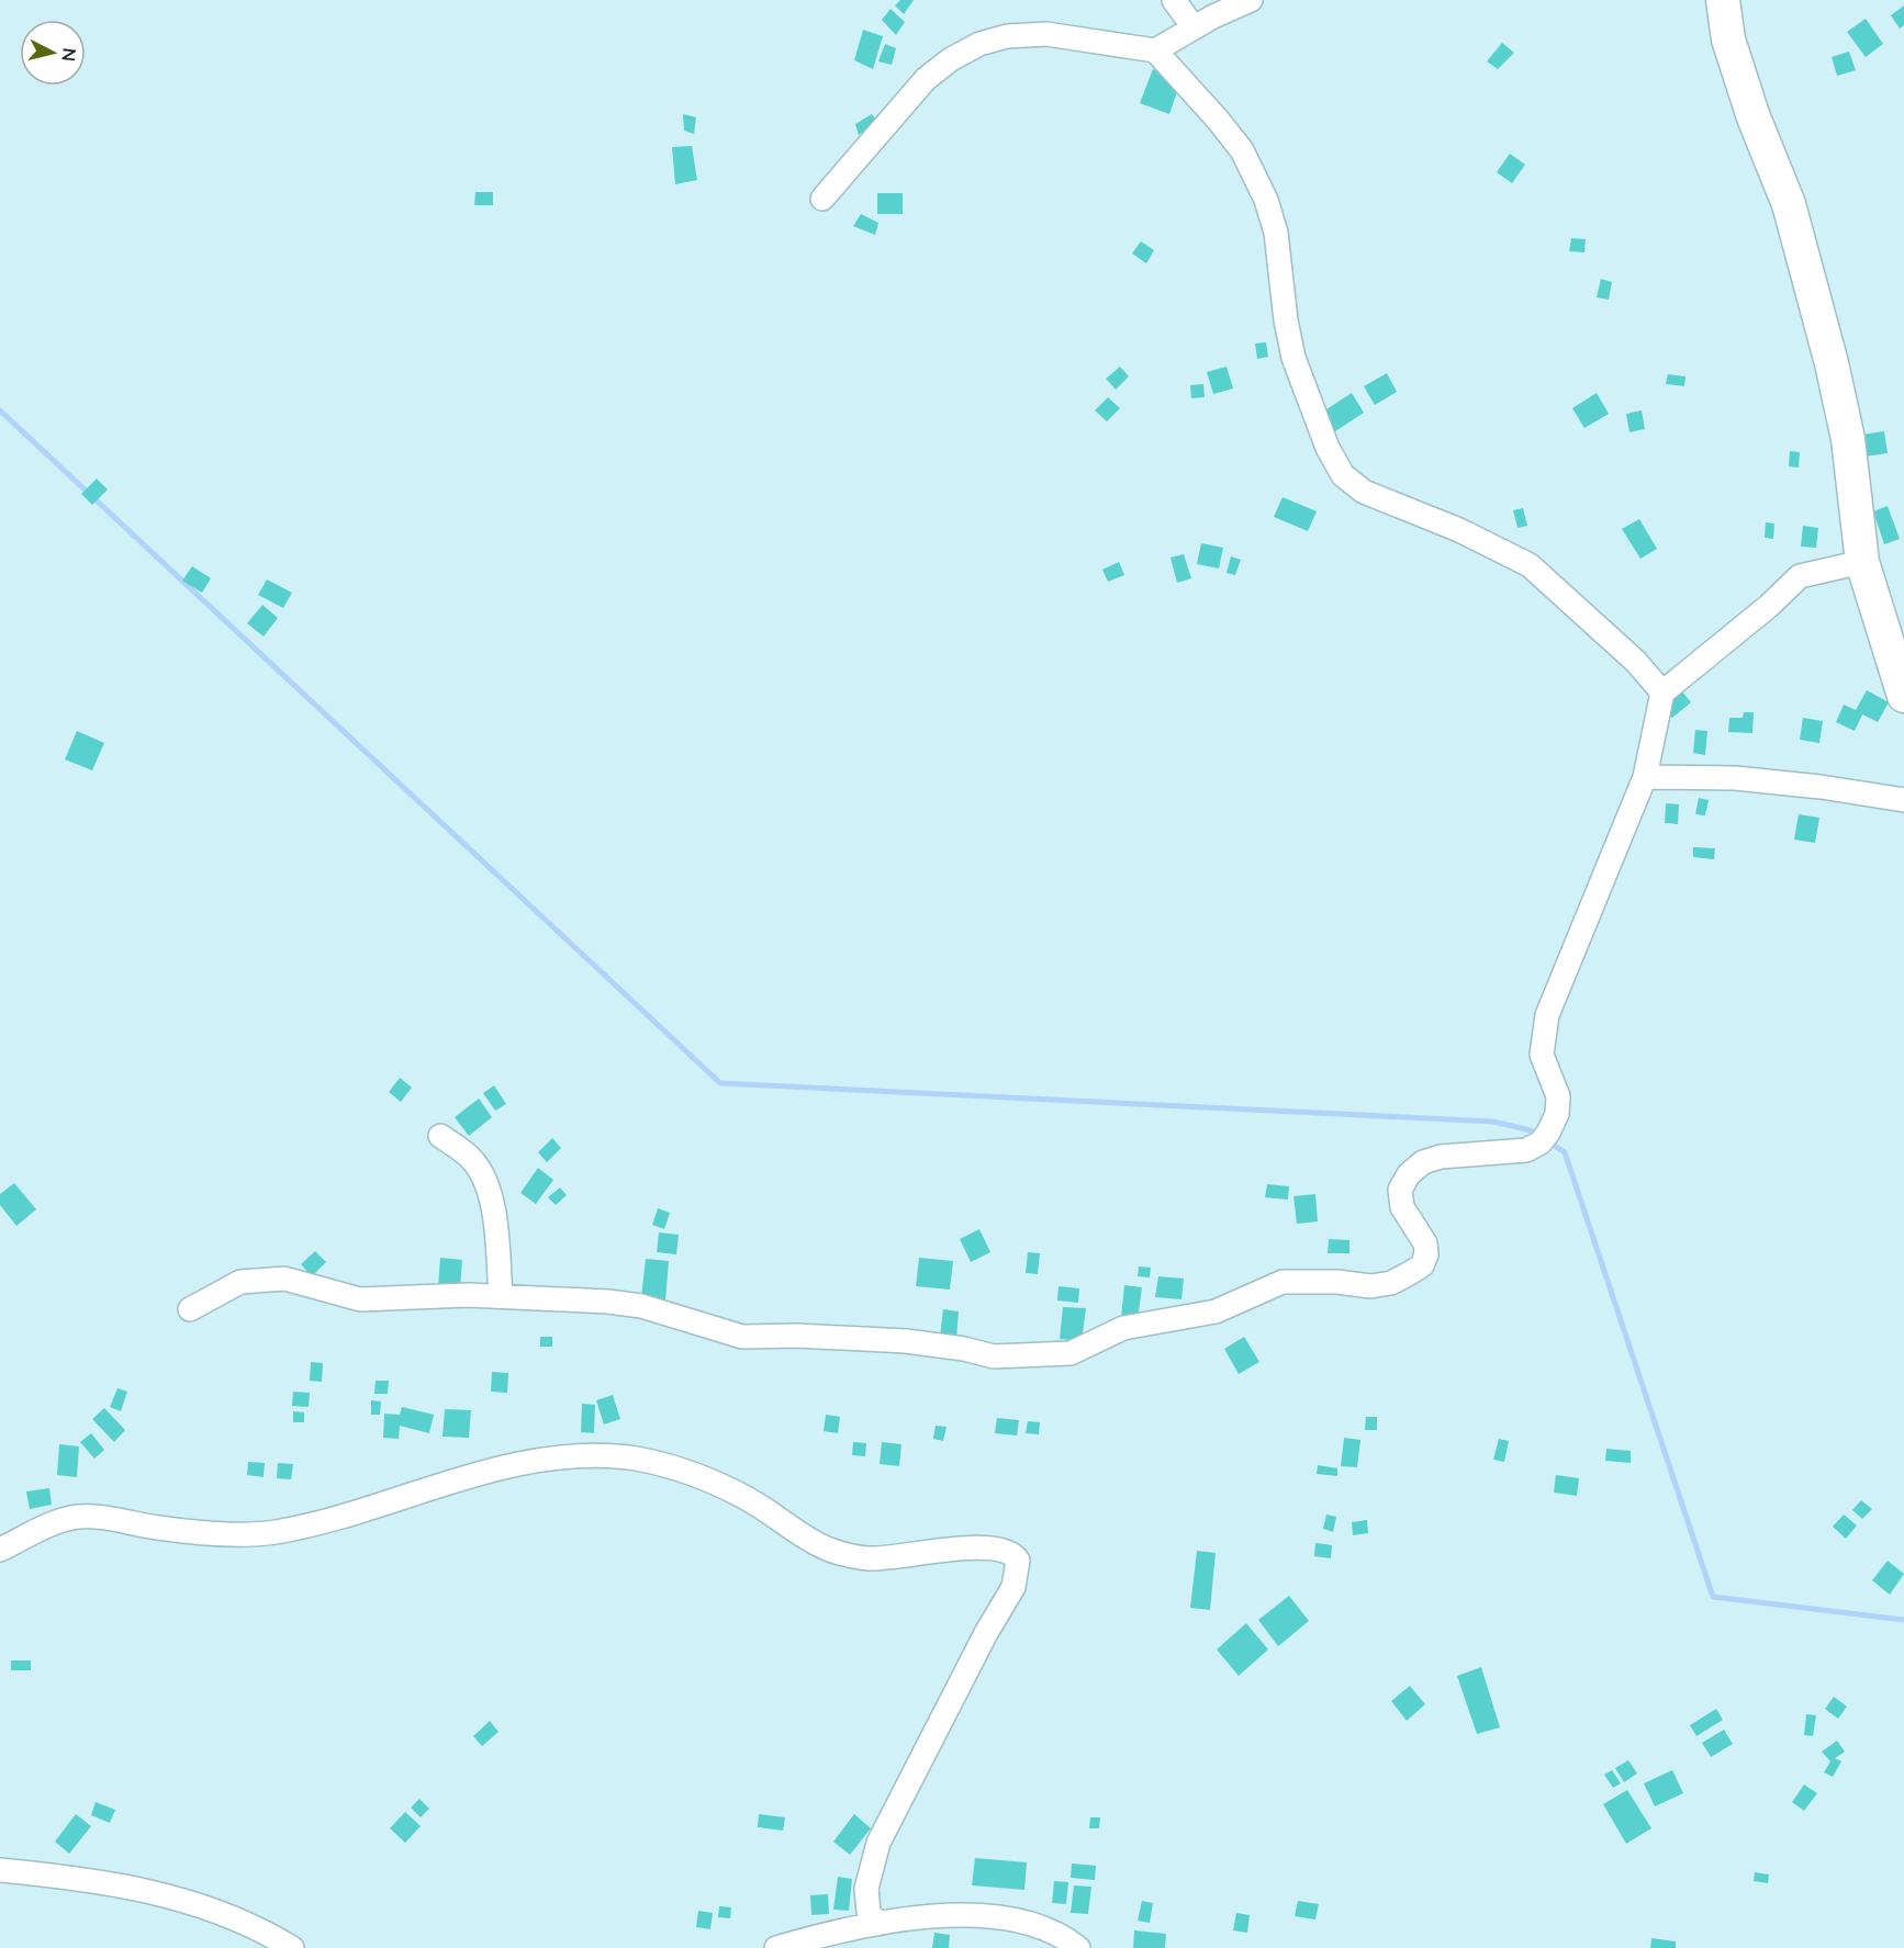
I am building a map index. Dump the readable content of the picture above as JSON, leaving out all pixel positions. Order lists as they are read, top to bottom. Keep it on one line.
{"north":"right"}
